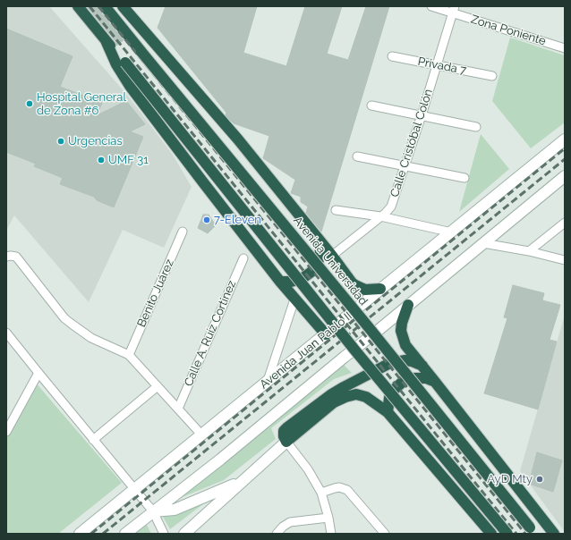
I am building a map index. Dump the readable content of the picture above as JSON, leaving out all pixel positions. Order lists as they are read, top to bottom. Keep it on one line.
{"streets":{"highway":["Avenida Universidad"],"street":["Zona Poniente","Privada 7","Calle Cristóbal Colón","Benito Juárez","Calle A. Ruíz Cortinez","Avenida Juan Pablo II"]},"crossings":[["Zona Poniente","Calle Cristóbal Colón"],["Privada 7","Calle Cristóbal Colón"]],"places":["Hospital General de Zona #6","Urgencias","UMF 31","7-Eleven","AyD Mty"]}
